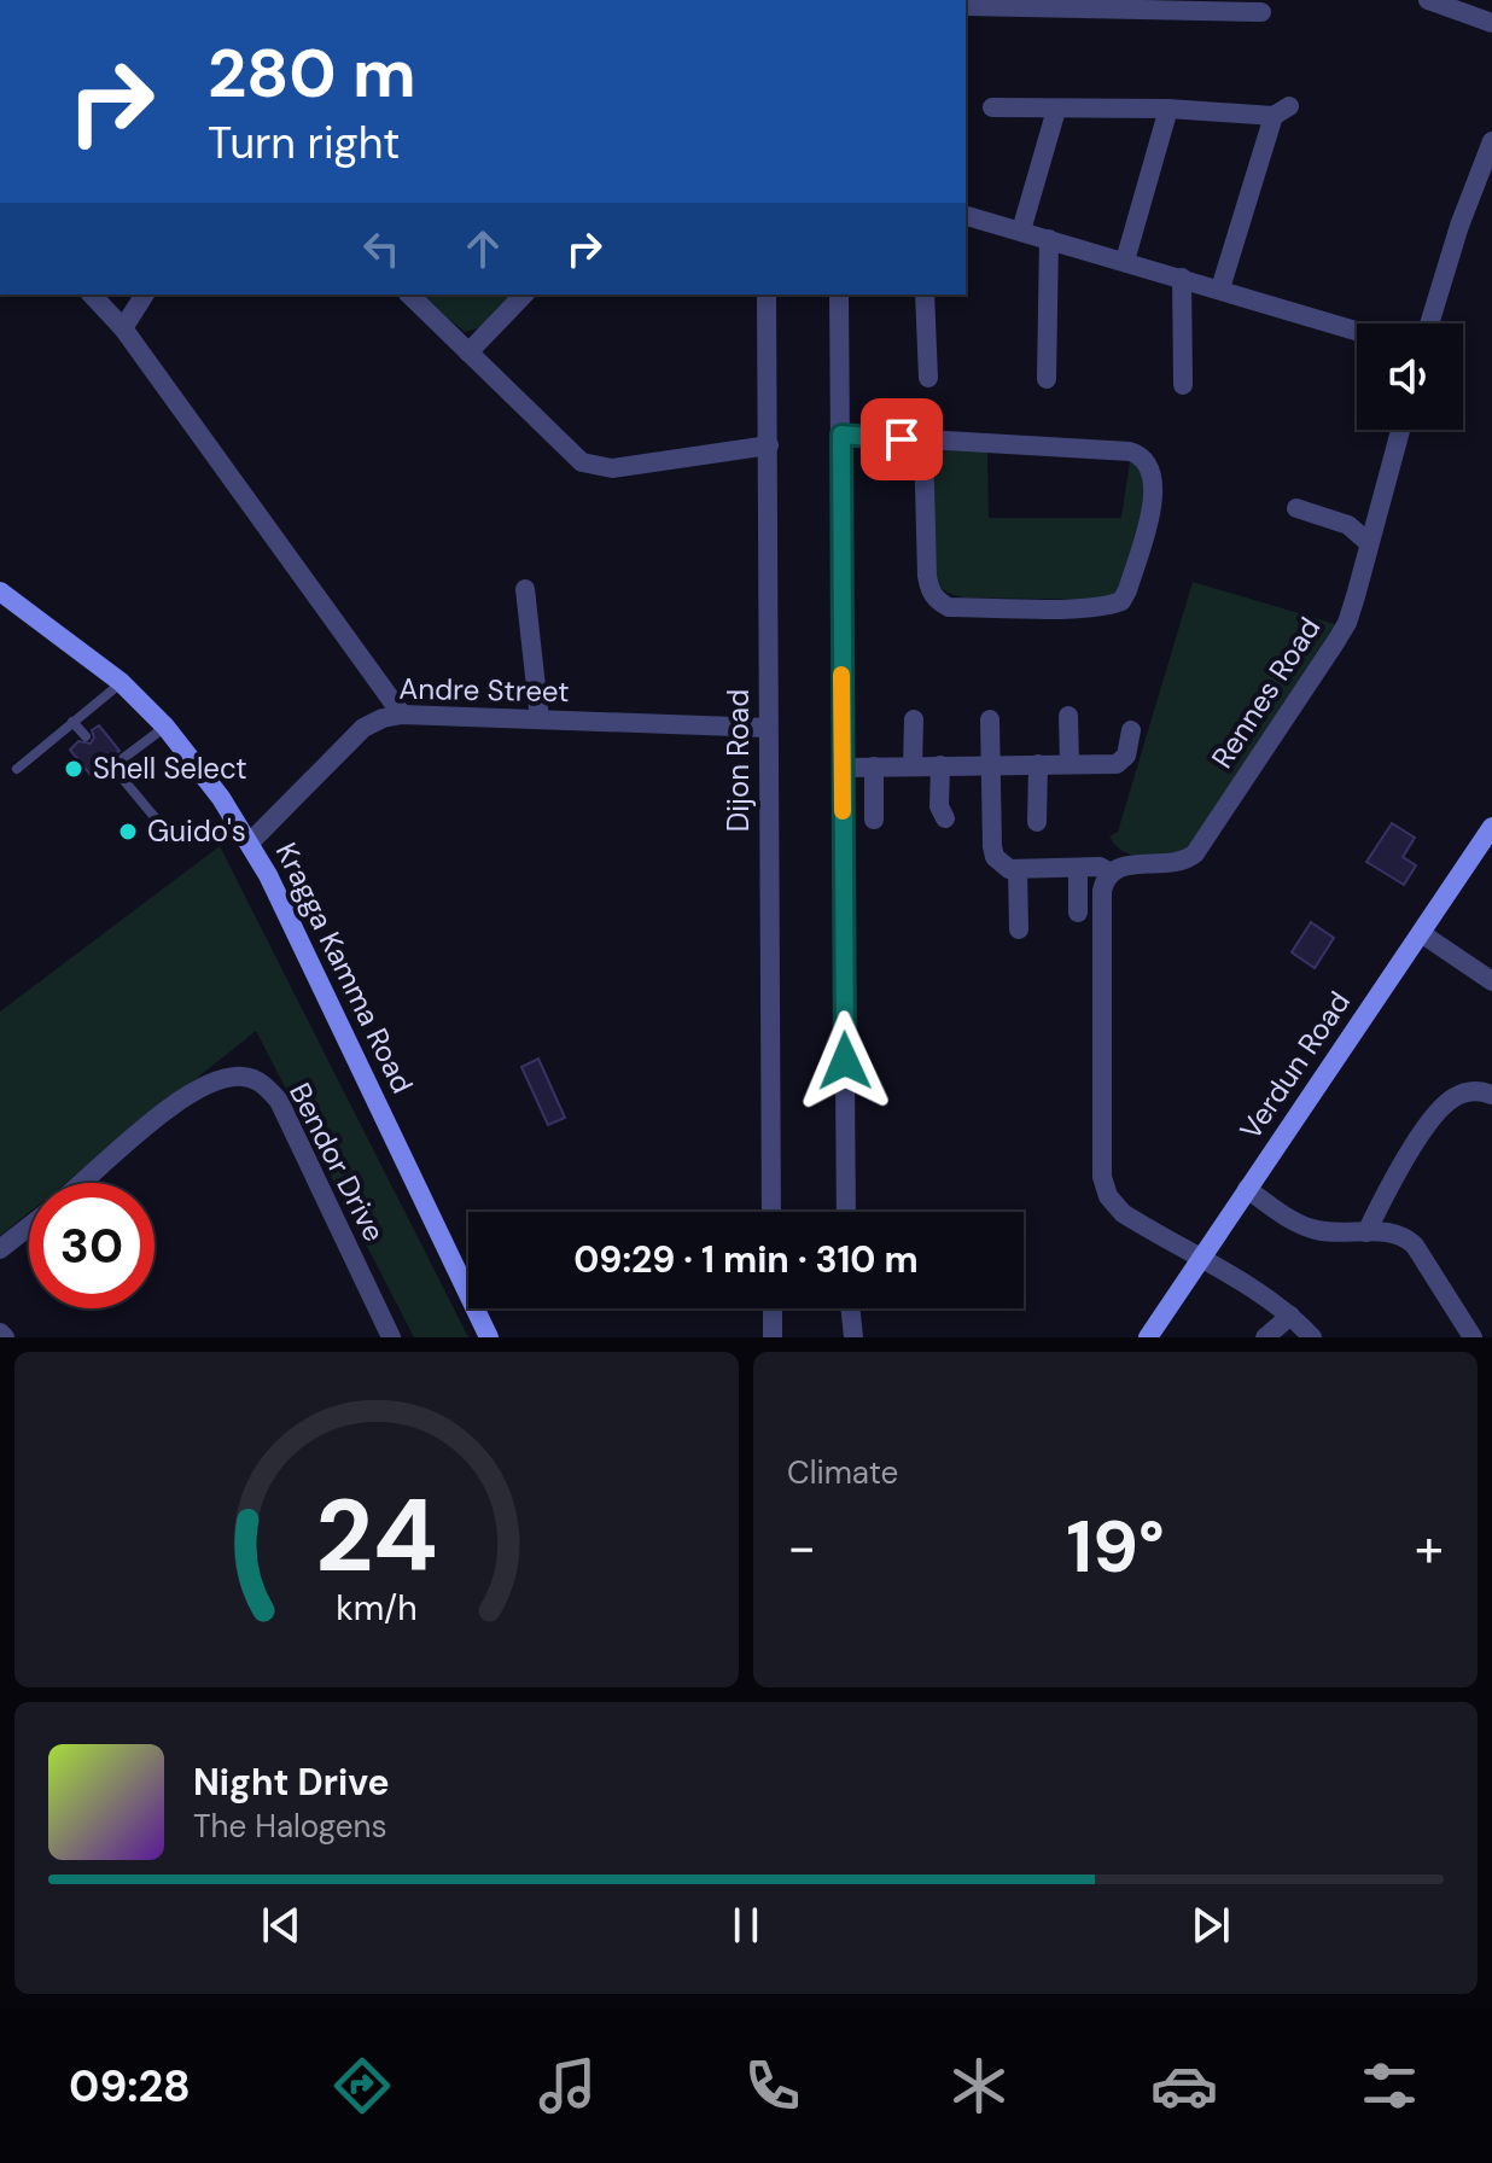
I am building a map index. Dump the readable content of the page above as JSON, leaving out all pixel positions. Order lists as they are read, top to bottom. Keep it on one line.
{"streets":{"main road":["Kragga Kamma Road","Verdun Road"],"street":["Andre Street","Rennes Road","Dijon Road","Bendor Drive"]},"crossings":[["Andre Street","Dijon Road"],["Andre Street","Kragga Kamma Road"]],"places":["Shell Select","Guido's"],"page":{"turn":["280 m","Turn right"],"limit":"30","trip":"09:29 · 1 min · 310 m","tile":"Climate","heat":["−","19°","+"],"song":["Night Drive","The Halogens"],"tabs":"09:28","gauge":["24","km/h"]}}
